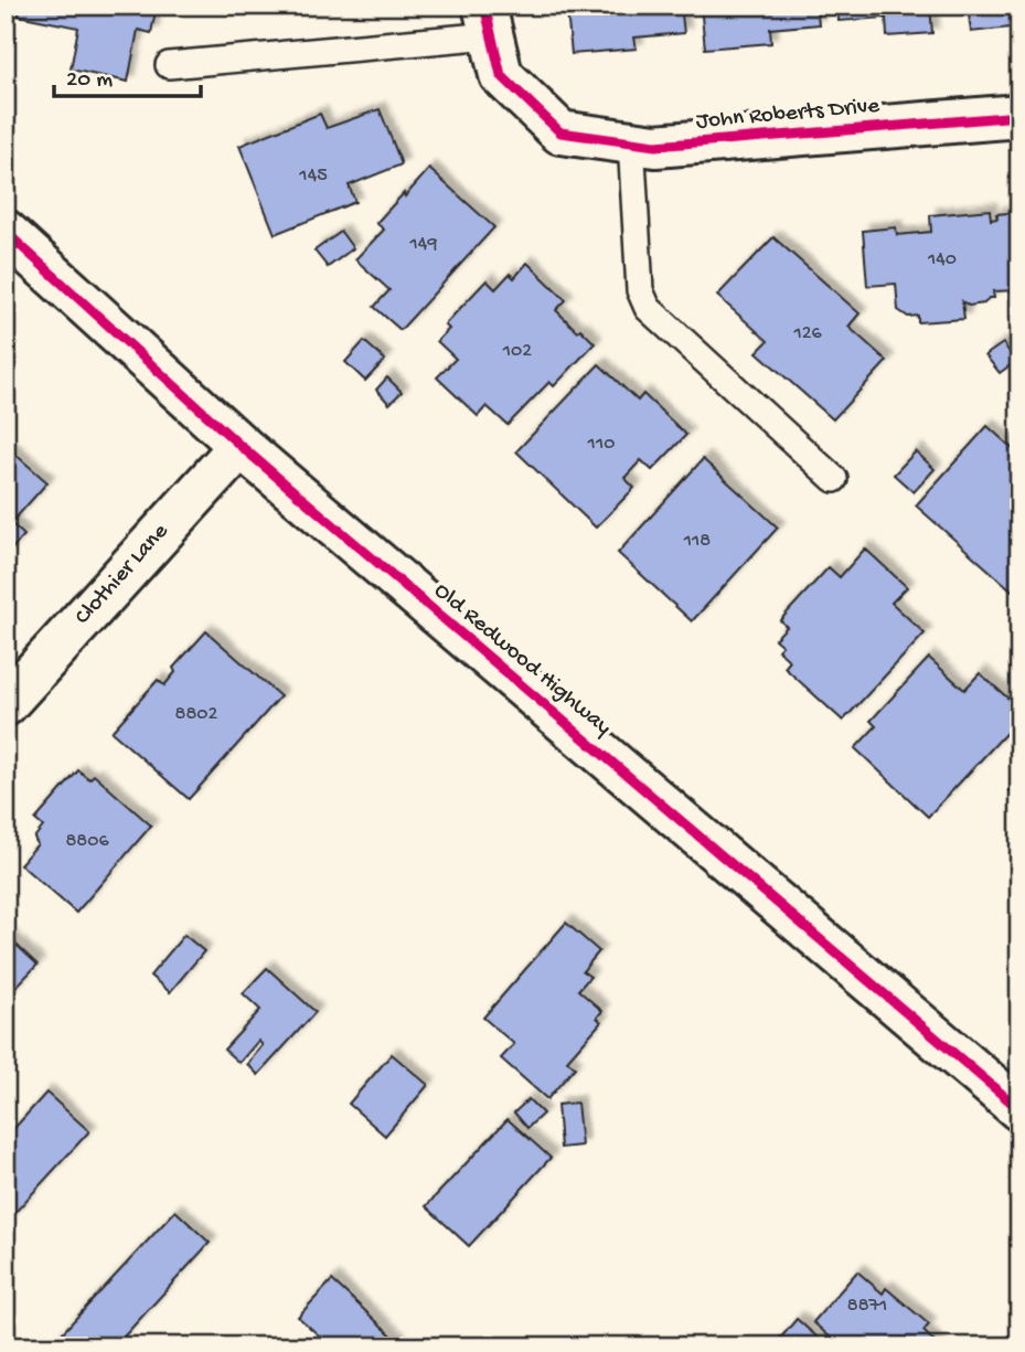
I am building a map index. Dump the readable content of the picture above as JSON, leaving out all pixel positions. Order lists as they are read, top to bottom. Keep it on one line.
{"streets":{"main road":["John Roberts Drive","Clothier Lane","Old Redwood Highway"]},"crossings":[["Clothier Lane","Old Redwood Highway"]],"house_numbers":["145","149","140","126","102","110","118","8802","8806","8871"],"scale_bar":"20 m"}
